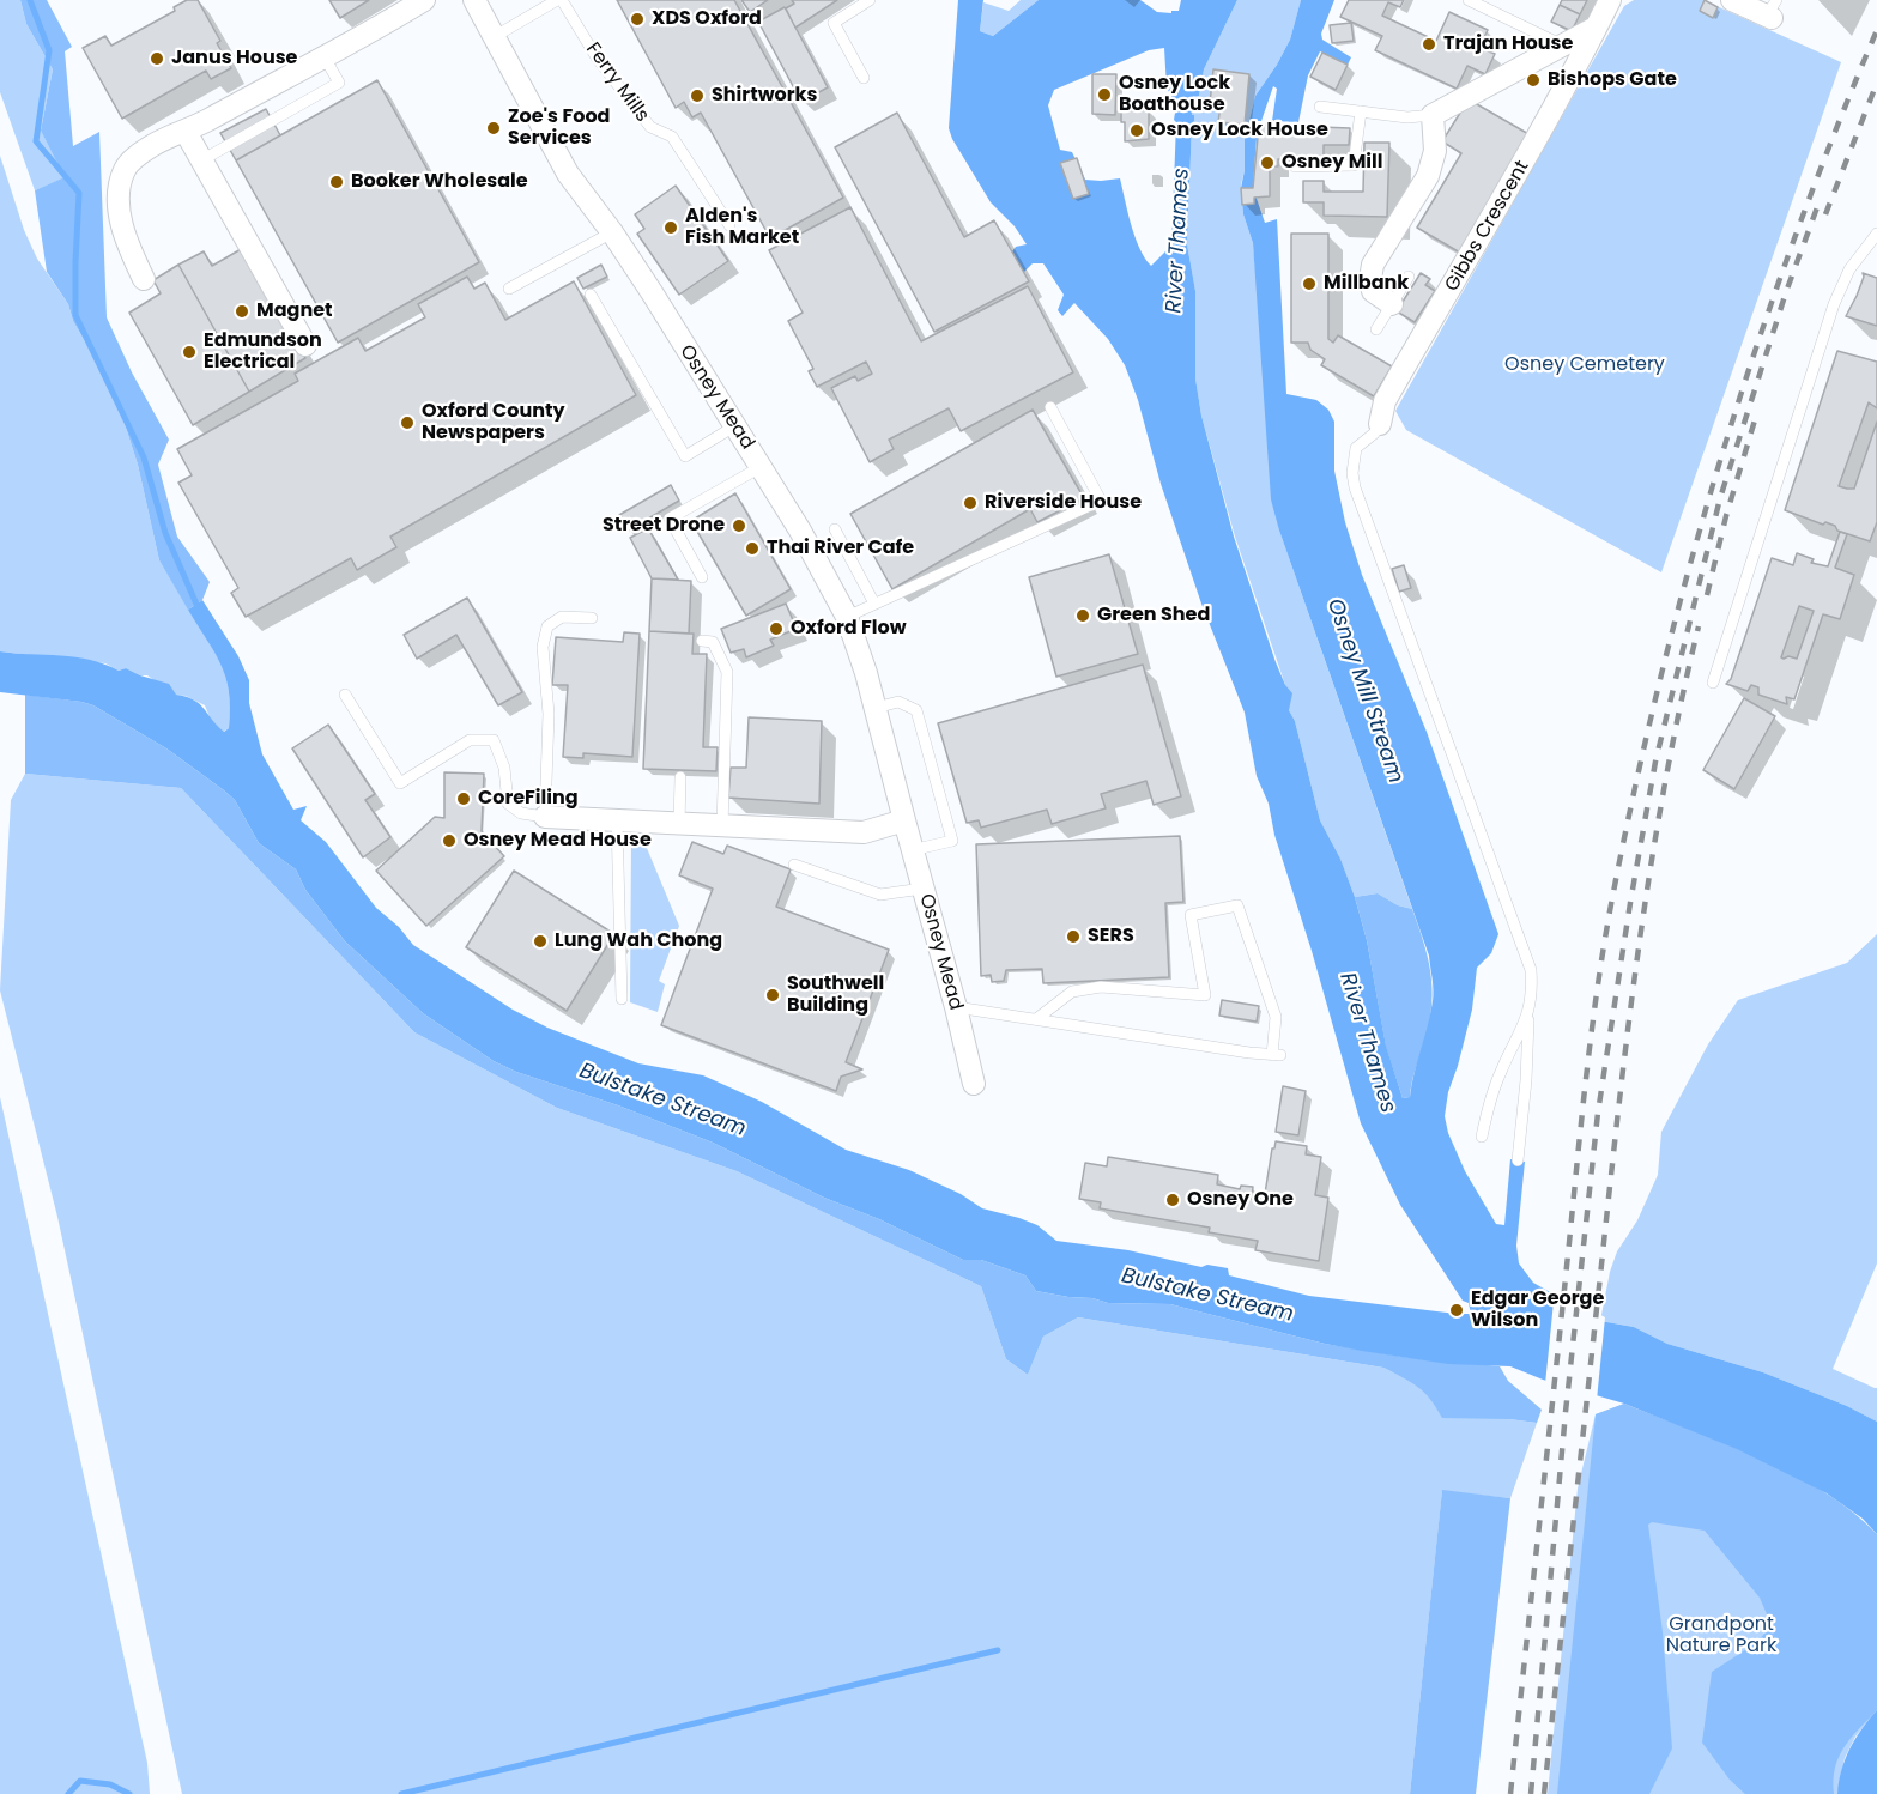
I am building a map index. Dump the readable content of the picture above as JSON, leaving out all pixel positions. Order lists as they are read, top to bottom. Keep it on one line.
{"streets":{"street":["Gibbs Crescent","Osney Mead"],"lane":["Ferry Mills"]},"water":["River Thames","Osney Mill Stream","Bulstake Stream"],"parks":["Osney Cemetery","Grandpont Nature Park"],"places":["XDS Oxford","Trajan House","Janus House","Bishops Gate","Osney Lock Boathouse","Shirtworks","Zoe's Food Services","Osney Lock House","Osney Mill","Booker Wholesale","Alden's Fish Market","Millbank","Magnet","Edmundson Electrical","Oxford County Newspapers","Riverside House","Street Drone","Thai River Cafe","Green Shed","Oxford Flow","CoreFiling","Osney Mead House","SERS","Lung Wah Chong","Southwell Building","Osney One","Edgar George Wilson"]}
